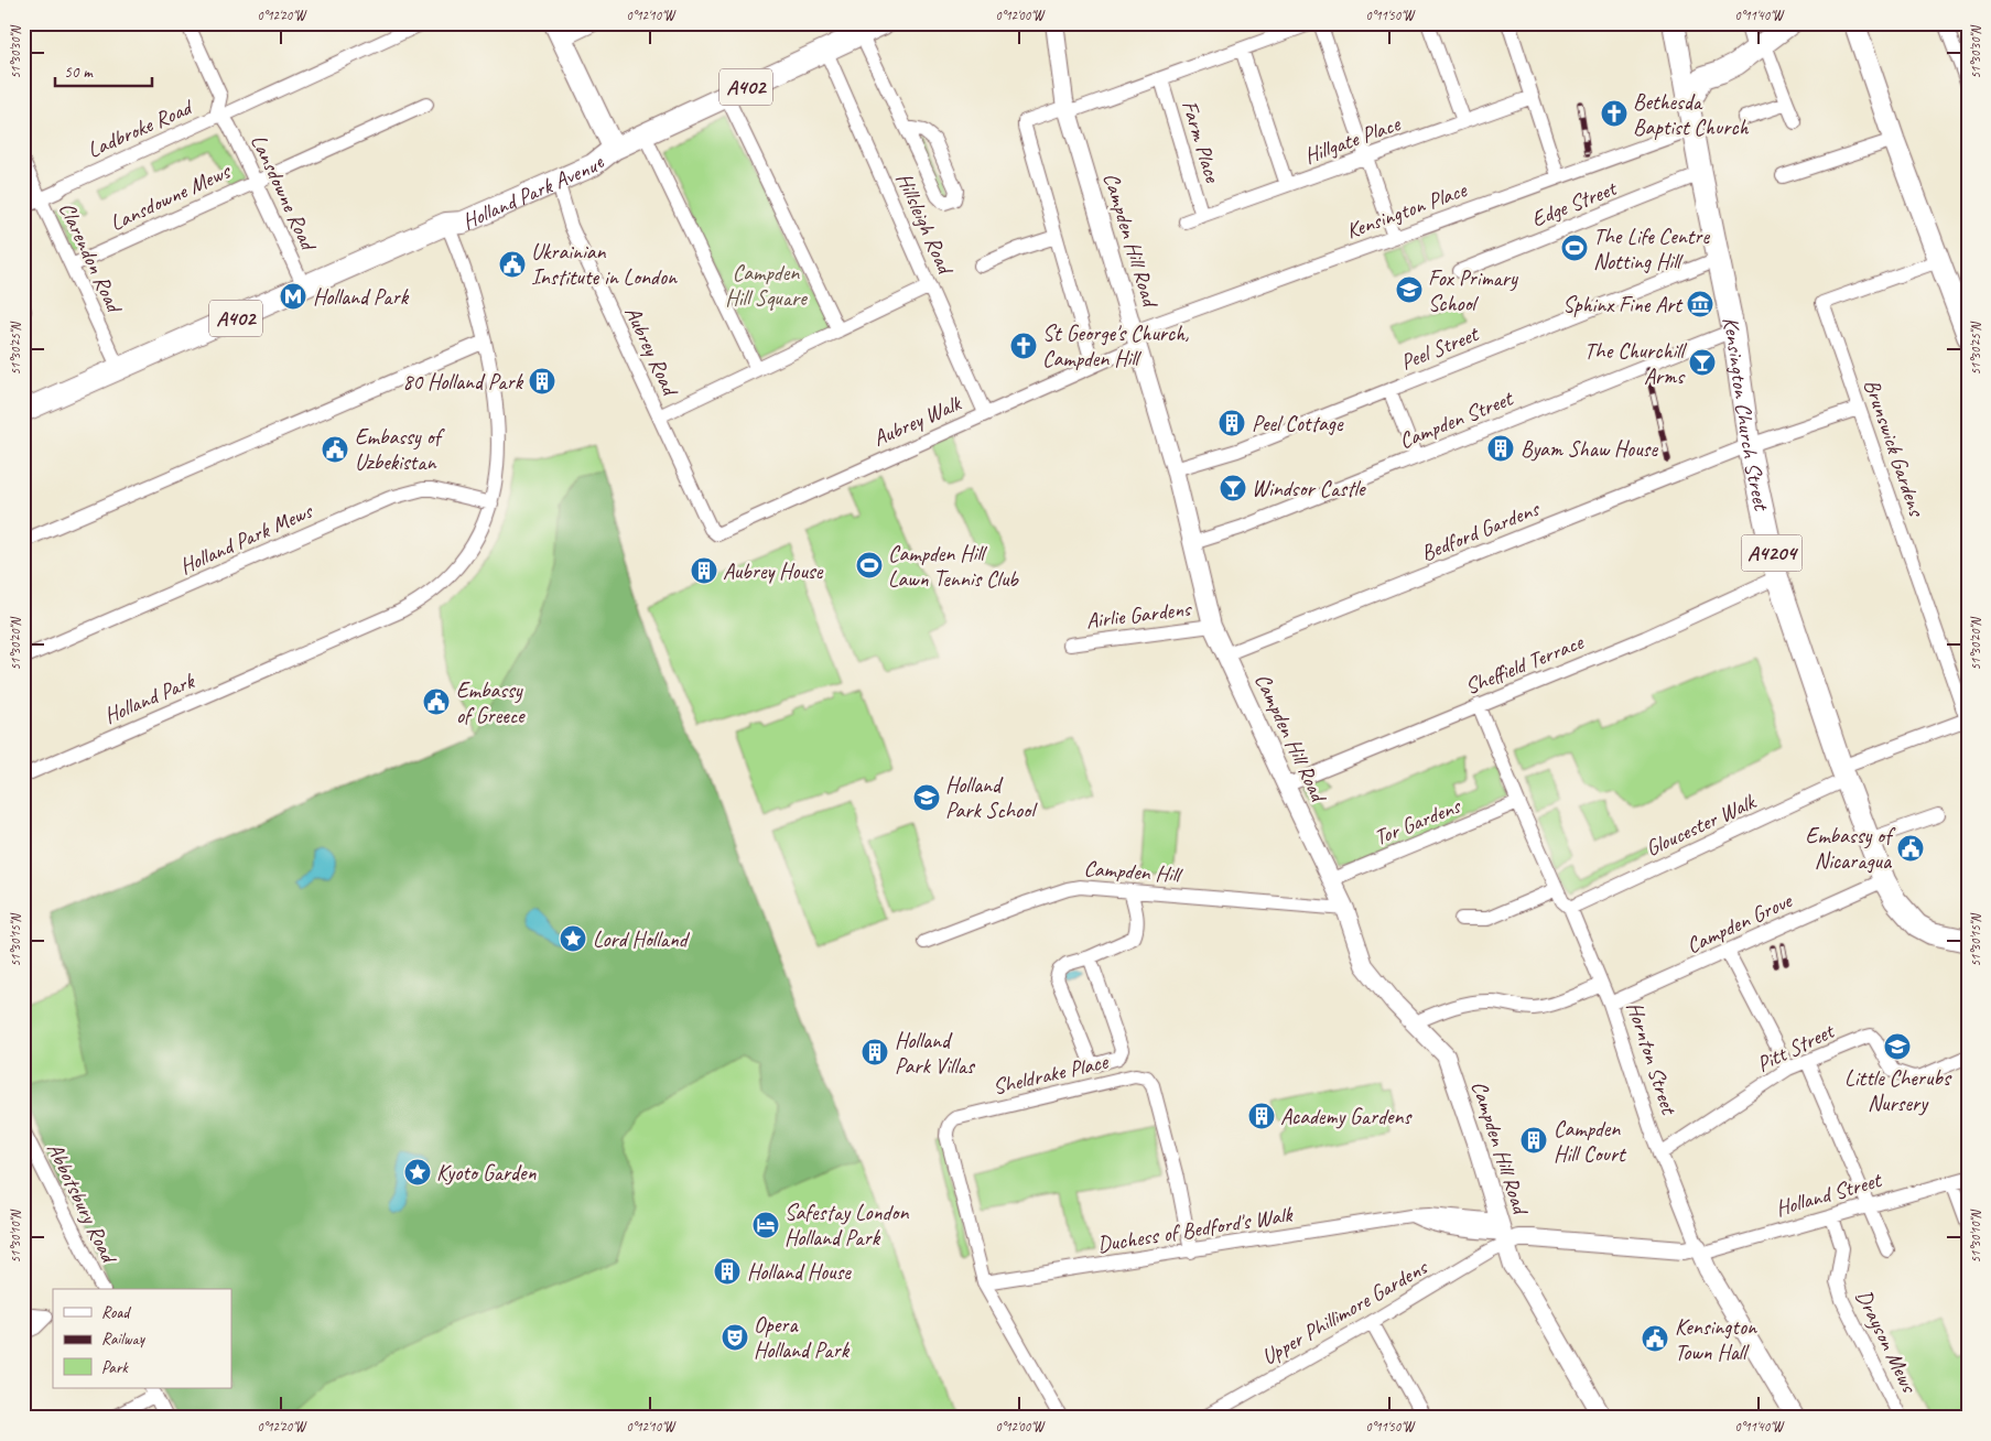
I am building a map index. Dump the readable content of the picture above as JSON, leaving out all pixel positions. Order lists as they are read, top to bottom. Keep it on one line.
{"streets":{"main road":["A402","Holland Park Avenue","Kensington Church Street","A4204"],"street":["Ladbroke Road","Hillgate Place","Farm Place","Lansdowne Road","Lansdowne Mews","Edge Street","Kensington Place","Hillsleigh Road","Campden Hill Road","Clarendon Road","Peel Street","Aubrey Road","Campden Street","Aubrey Walk","Brunswick Gardens","Bedford Gardens","Holland Park Mews","Airlie Gardens","Sheffield Terrace","Holland Park","Tor Gardens","Gloucester Walk","Campden Hill","Campden Grove","Pitt Street","Hornton Street","Sheldrake Place","Holland Street","Abbotsbury Road","Duchess of Bedford's Walk","Upper Phillimore Gardens","Drayson Mews"]},"crossings":[["Ladbroke Road","Lansdowne Road"],["Ladbroke Road","Clarendon Road"],["Hillgate Place","Farm Place"],["Holland Park Avenue","Lansdowne Road"],["Holland Park Avenue","Hillsleigh Road"],["Holland Park Avenue","Clarendon Road"],["Holland Park Avenue","Aubrey Road"],["Holland Park Avenue","Holland Park"],["Lansdowne Road","Lansdowne Mews"],["Lansdowne Mews","Clarendon Road"],["Edge Street","Kensington Church Street"],["Kensington Place","Campden Hill Road"],["Kensington Place","Kensington Church Street"],["Kensington Place","Aubrey Walk"],["Hillsleigh Road","Aubrey Walk"],["Campden Hill Road","Peel Street"],["Campden Hill Road","Campden Street"],["Campden Hill Road","Aubrey Walk"],["Campden Hill Road","Bedford Gardens"],["Campden Hill Road","Airlie Gardens"],["Campden Hill Road","Sheffield Terrace"],["Campden Hill Road","Tor Gardens"],["Campden Hill Road","Campden Hill"],["Campden Hill Road","Holland Street"],["Campden Hill Road","Duchess of Bedford's Walk"],["Campden Hill Road","Upper Phillimore Gardens"],["Peel Street","Kensington Church Street"],["Aubrey Road","Aubrey Walk"],["Kensington Church Street","Campden Street"],["Kensington Church Street","Bedford Gardens"],["Kensington Church Street","Sheffield Terrace"],["Kensington Church Street","Gloucester Walk"],["Kensington Church Street","Campden Grove"],["Brunswick Gardens","Bedford Gardens"],["Brunswick Gardens","Gloucester Walk"],["Holland Park Mews","Holland Park"],["Sheffield Terrace","Hornton Street"],["Tor Gardens","Hornton Street"],["Gloucester Walk","Hornton Street"],["Campden Grove","Hornton Street"],["Pitt Street","Hornton Street"],["Hornton Street","Holland Street"],["Sheldrake Place","Duchess of Bedford's Walk"],["Holland Street","Duchess of Bedford's Walk"],["Holland Street","Upper Phillimore Gardens"],["Holland Street","Drayson Mews"],["Duchess of Bedford's Walk","Upper Phillimore Gardens"]],"parks":["Campden Hill Square"],"places":{"church":["Bethesda Baptist Church","St George's Church, Campden Hill"],"sports":["The Life Centre Notting Hill","Campden Hill Lawn Tennis Club"],"public building":["Ukrainian Institute in London","Embassy of Uzbekistan","Embassy of Greece","Embassy of Nicaragua","Kensington Town Hall"],"school or university":["Fox Primary School","Holland Park School","Little Cherubs Nursery"],"metro station":["Holland Park"],"museum":["Sphinx Fine Art"],"bar":["The Churchill Arms","Windsor Castle"],"building":["80 Holland Park","Peel Cottage","Byam Shaw House","Aubrey House","Holland Park Villas","Academy Gardens","Campden Hill Court","Holland House"],"place":["Lord Holland","Kyoto Garden"],"hotel":["Safestay London Holland Park"],"theatre":["Opera Holland Park"]},"legend":["Road","Railway","Park"],"scale_bar":"50 m","coordinates":["0°12'20\"W","0°12'10\"W","0°12'00\"W","0°11'50\"W","0°11'40\"W","51°30'30\"N","51°30'25\"N","51°30'20\"N","51°30'15\"N","51°30'10\"N"]}
